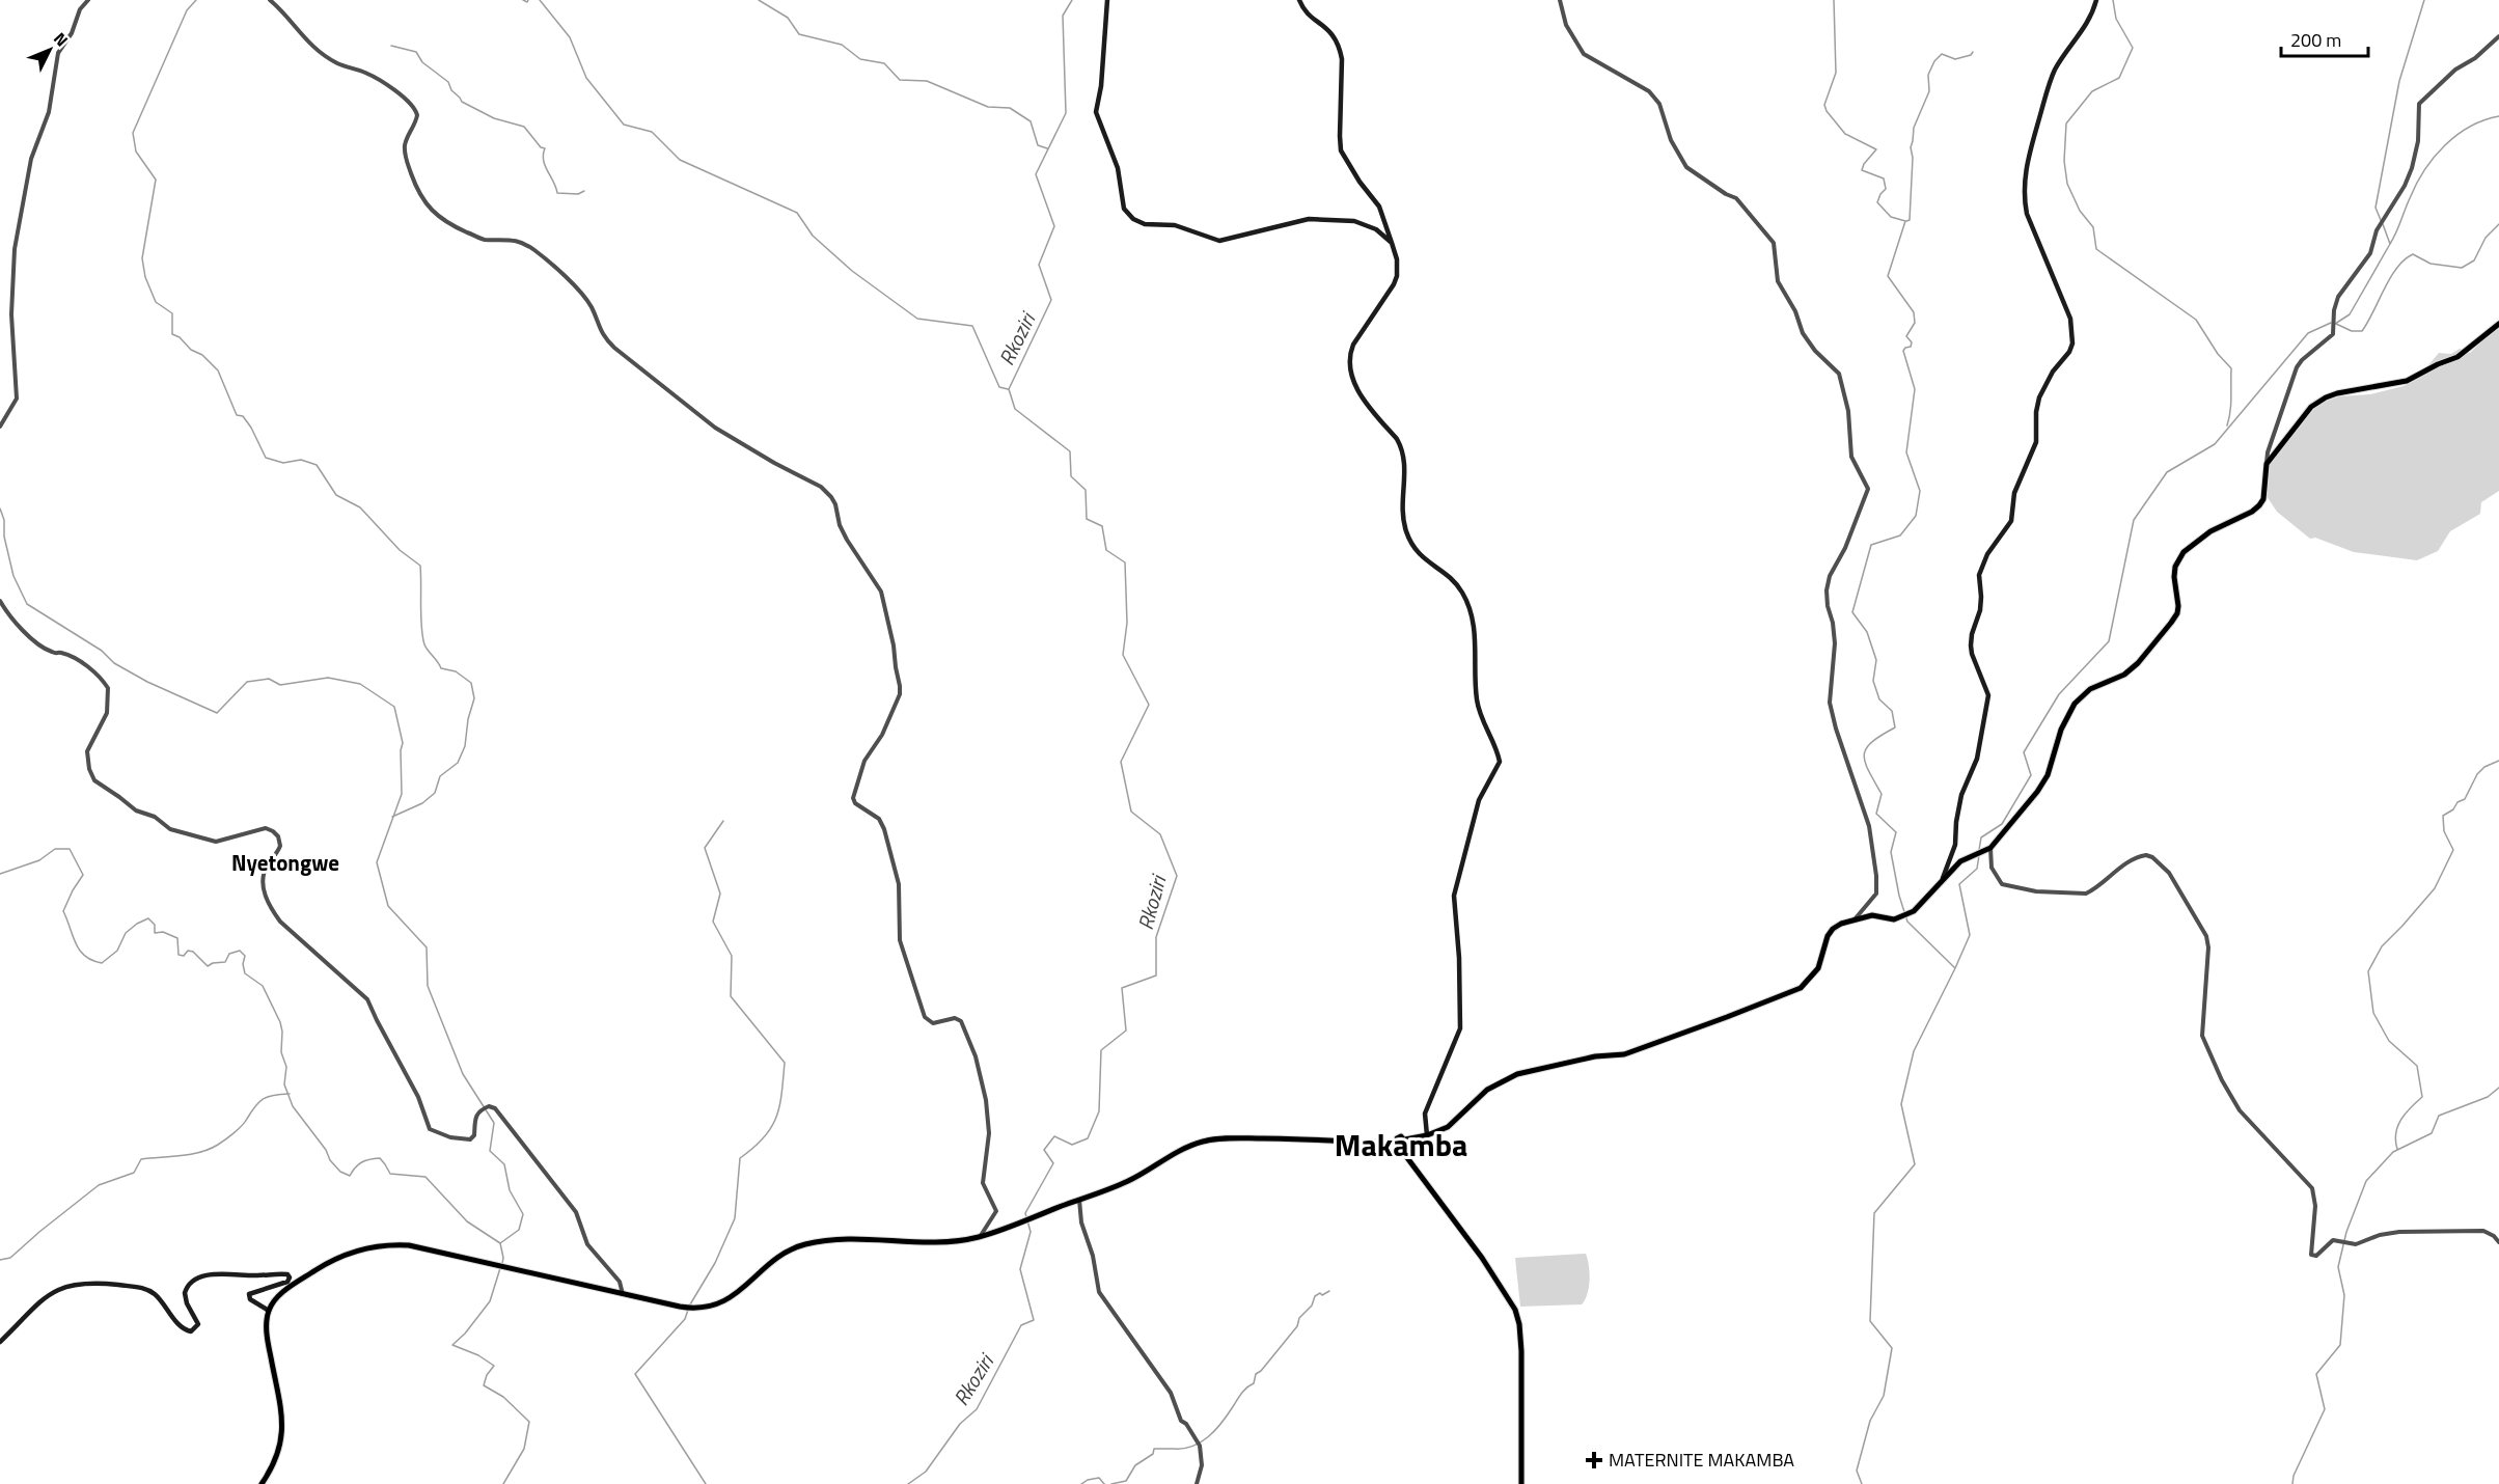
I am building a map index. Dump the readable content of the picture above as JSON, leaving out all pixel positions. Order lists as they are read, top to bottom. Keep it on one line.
{"districts":["Nyetongwe","Makamba"],"water":["Rkoziri"],"places":{"health":["MATERNITE MAKAMBA"]},"scale_bar":"200 m","north":"top right"}
